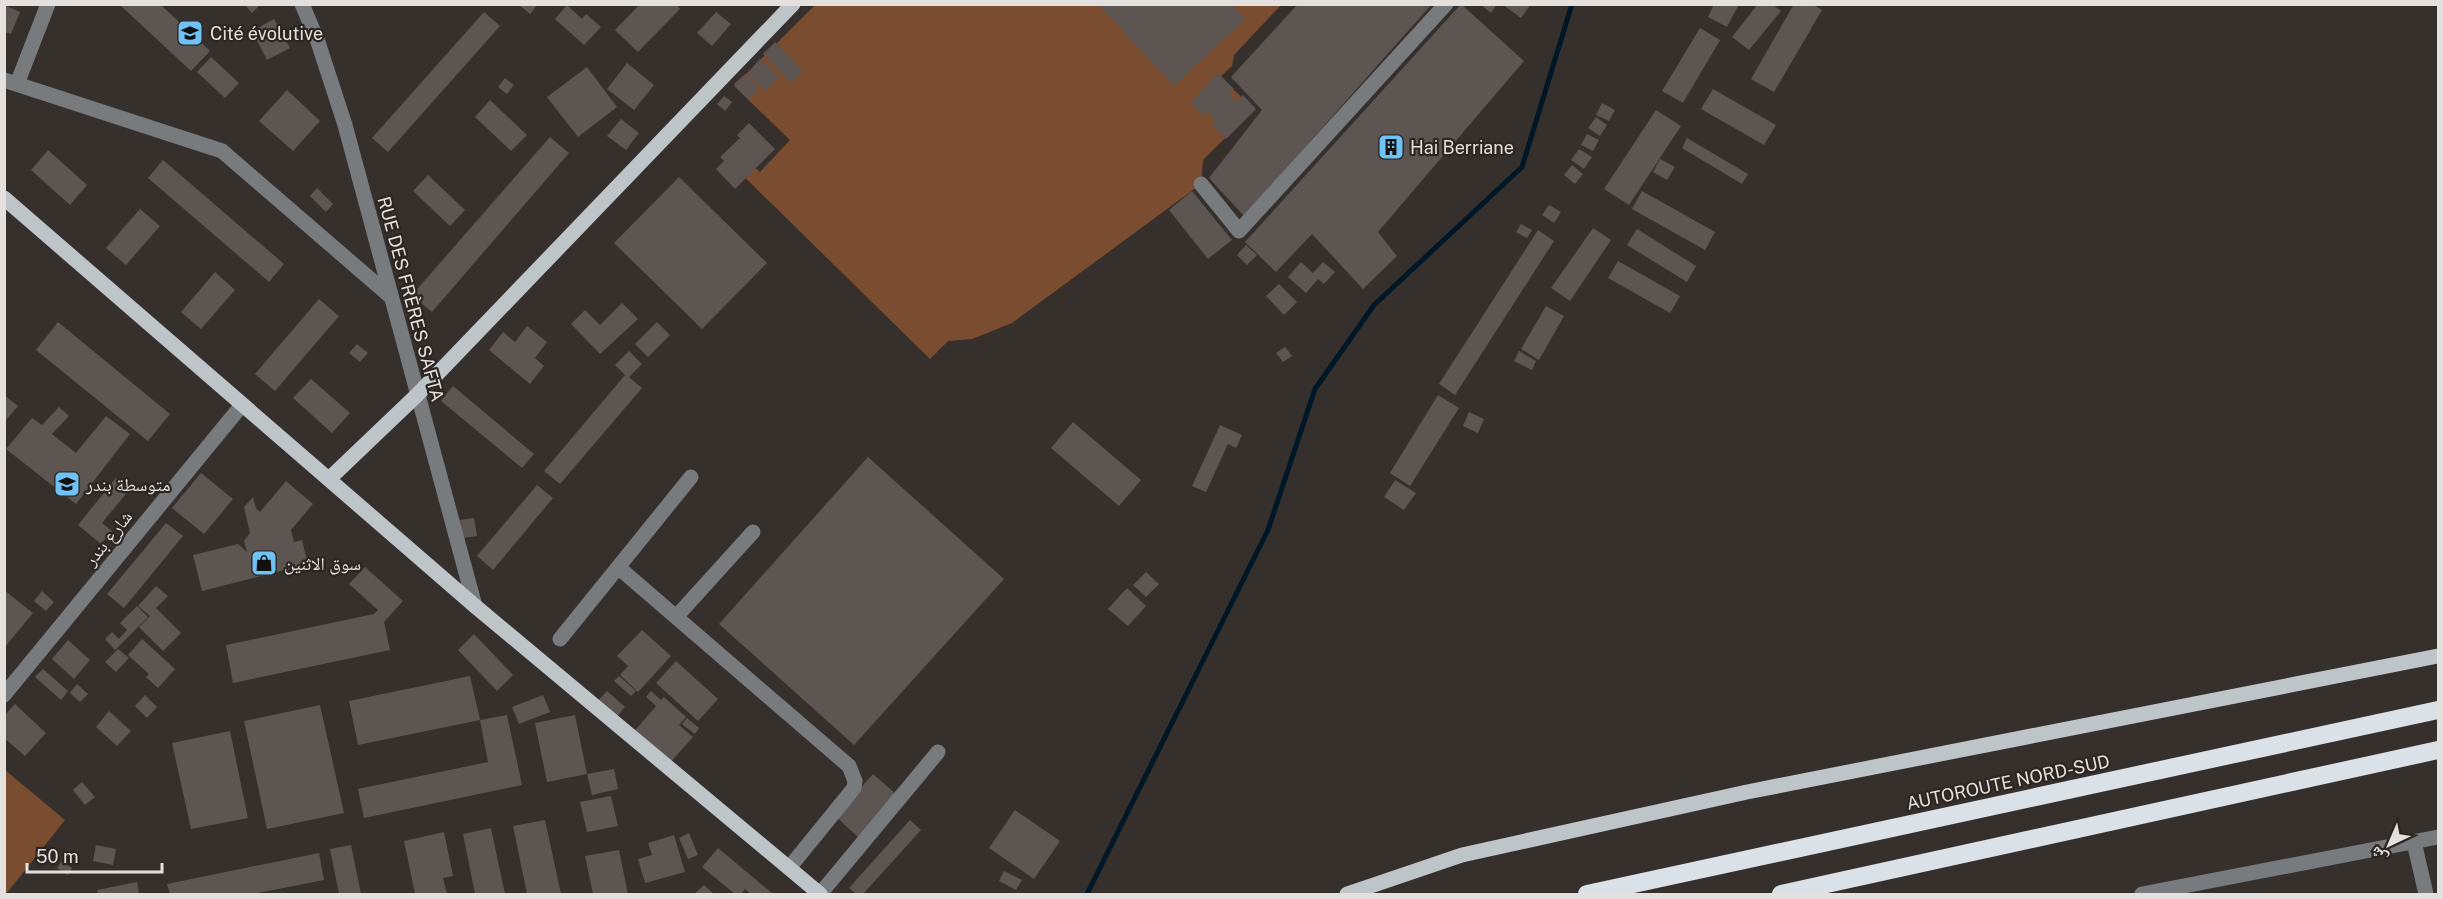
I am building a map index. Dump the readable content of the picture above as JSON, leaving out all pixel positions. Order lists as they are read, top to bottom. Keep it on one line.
{"streets":{"highway":["AUTOROUTE NORD-SUD"],"street":["RUE DES FRÈRES SAFTA","شارع بندر"]},"places":{"school or university":["Cité évolutive","متوسطة بندر"],"building":["Hai Berriane"],"shop":["ﺳﻮق اﻻﺛﻨﻴﻦ"]},"scale_bar":"50 m","north":"bottom left"}
